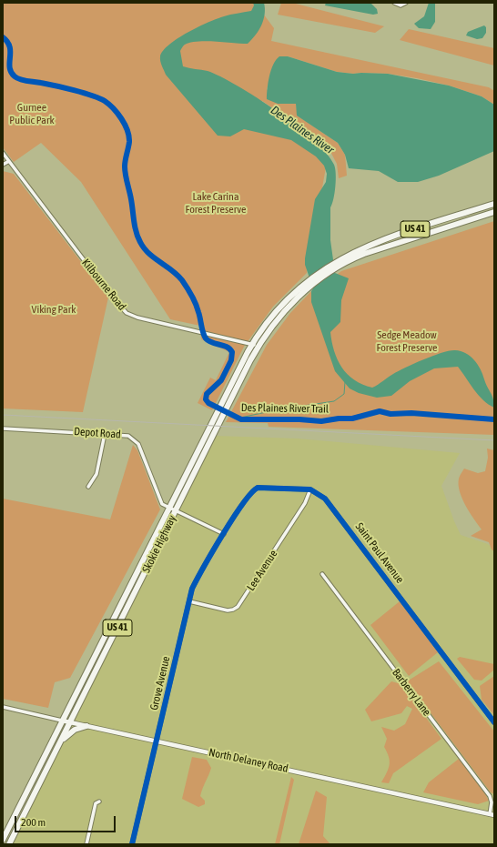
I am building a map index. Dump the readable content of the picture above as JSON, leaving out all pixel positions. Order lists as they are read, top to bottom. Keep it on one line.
{"streets":{"highway":["US 41","Skokie Highway"],"street":["Kilbourne Road","Depot Road","Saint Paul Avenue","Lee Avenue","Grove Avenue","Barberry Lane","North Delaney Road"],"cycle path":["Des Plaines River Trail"]},"crossings":[["Kilbourne Road","Skokie Highway"],["Depot Road","Skokie Highway"],["Skokie Highway","North Delaney Road"],["Saint Paul Avenue","Lee Avenue"],["Saint Paul Avenue","Grove Avenue"],["Lee Avenue","Grove Avenue"],["Grove Avenue","North Delaney Road"],["Barberry Lane","North Delaney Road"]],"water":["Des Plaines River"],"parks":["Gurnee Public Park","Lake Carina Forest Preserve","Viking Park","Sedge Meadow Forest Preserve"],"scale_bar":"200 m"}
